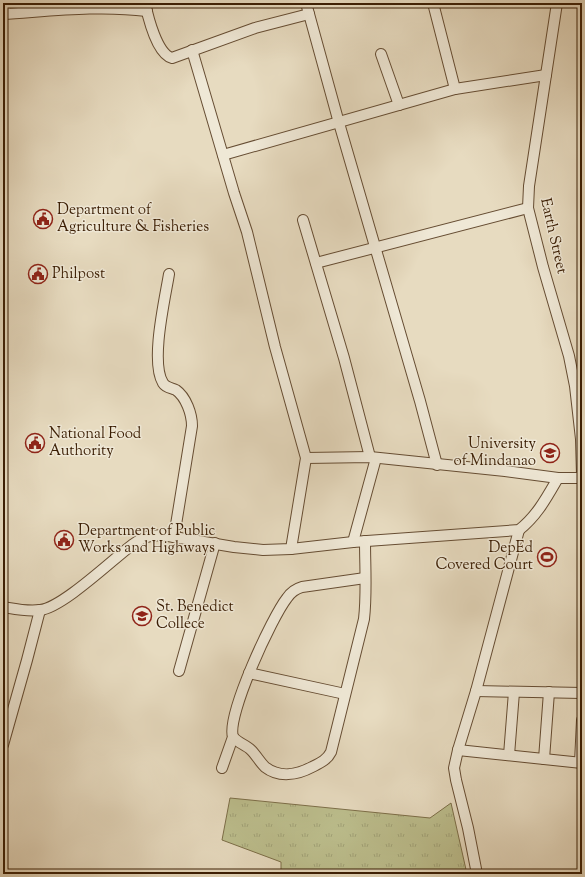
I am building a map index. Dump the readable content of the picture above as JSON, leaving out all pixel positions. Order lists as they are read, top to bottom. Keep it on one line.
{"streets":{"street":["Earth Street"]},"places":{"public building":["Department of Agriculture & Fisheries","Philpost","National Food Authority","Department of Public Works and Highways"],"school or university":["University of Mindanao","St. Benedict Collece"],"sports":["DepEd Covered Court"]}}
